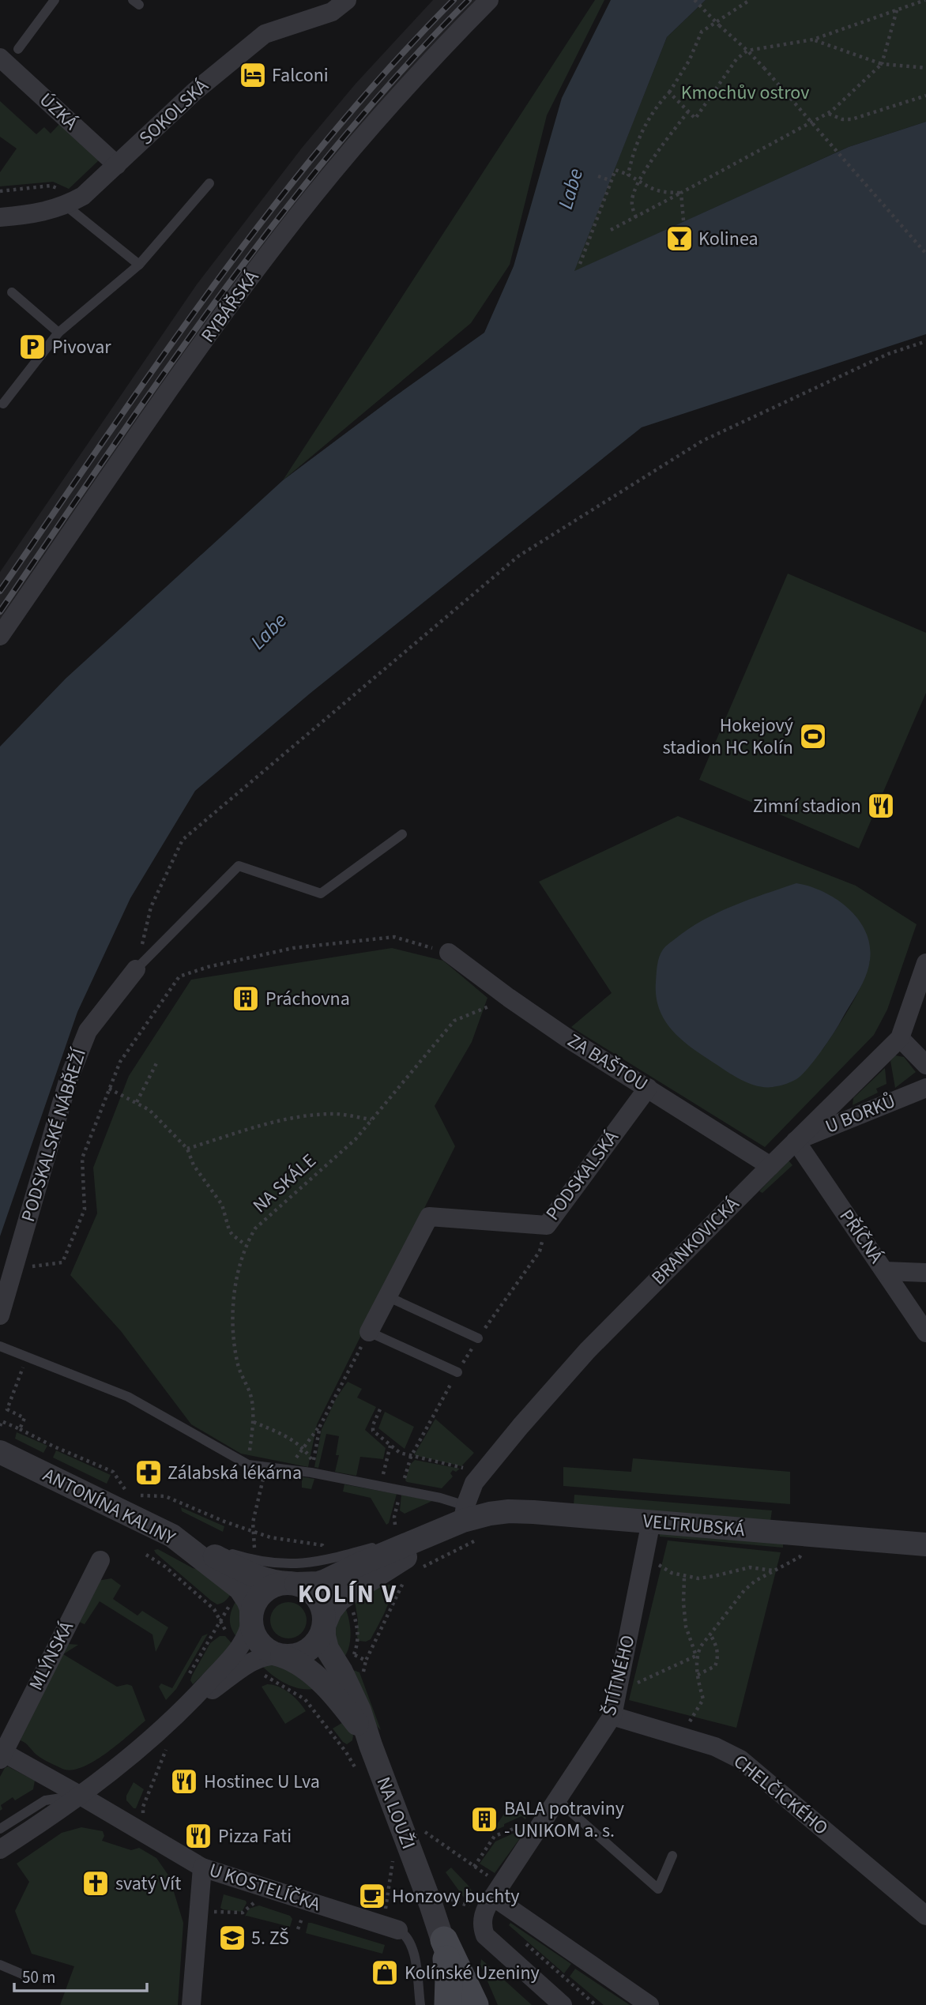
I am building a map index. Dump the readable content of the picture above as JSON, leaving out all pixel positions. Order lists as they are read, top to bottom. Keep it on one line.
{"streets":{"street":["ÚZKÁ","SOKOLSKÁ","RYBÁŘSKÁ","ZA BAŠTOU","U BORKŮ","PODSKALSKÉ NÁBŘEŽÍ","PODSKALSKÁ","PŘÍČNÁ","BRANKOVICKÁ","ANTONÍNA KALINY","VELTRUBSKÁ","MLÝNSKÁ","ŠTÍTNÉHO","CHELČICKÉHO","NA LOUŽI","U KOSTELÍČKA"],"path":["NA SKÁLE"]},"crossings":[["ÚZKÁ","SOKOLSKÁ"],["ZA BAŠTOU","PODSKALSKÁ"],["ZA BAŠTOU","NA SKÁLE"],["ZA BAŠTOU","BRANKOVICKÁ"],["U BORKŮ","PŘÍČNÁ"],["U BORKŮ","BRANKOVICKÁ"],["PŘÍČNÁ","BRANKOVICKÁ"],["BRANKOVICKÁ","VELTRUBSKÁ"],["ANTONÍNA KALINY","NA LOUŽI"],["VELTRUBSKÁ","ŠTÍTNÉHO"],["MLÝNSKÁ","U KOSTELÍČKA"],["ŠTÍTNÉHO","CHELČICKÉHO"]],"districts":["KOLÍN V"],"water":["Labe"],"parks":["Kmochův ostrov"],"places":{"hotel":["Falconi"],"bar":["Kolinea"],"parking":["Pivovar"],"sports":["Hokejový stadion HC Kolín"],"restaurant":["Zimní stadion","Hostinec U Lva","Pizza Fati"],"building":["Práchovna","BALA potraviny - UNIKOM a. s."],"pharmacy":["Zálabská lékárna"],"church":["svatý Vít"],"cafe":["Honzovy buchty"],"school or university":["5. ZŠ"],"shop":["Kolínské Uzeniny"]},"scale_bar":"50 m"}
